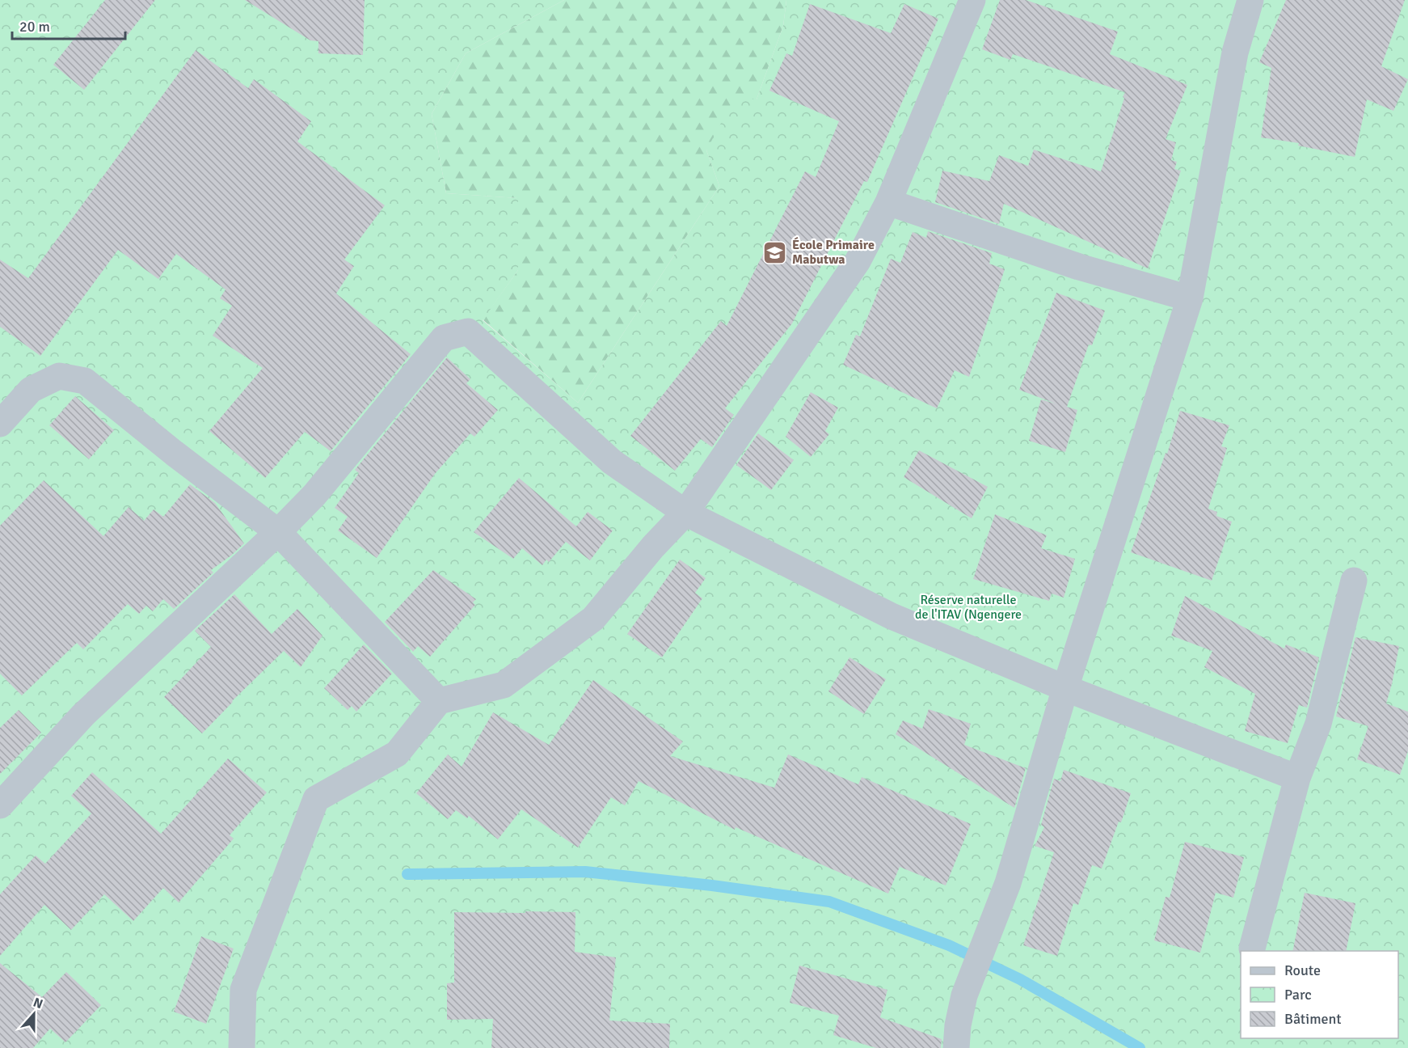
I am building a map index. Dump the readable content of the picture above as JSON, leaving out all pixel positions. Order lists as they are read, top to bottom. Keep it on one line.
{"parks":["Réserve naturelle de l'ITAV (Ngengere"],"places":{"school or university":["École Primaire Mabutwa"]},"legend":["Route","Parc","Bâtiment"],"scale_bar":"20 m","north":"top"}
